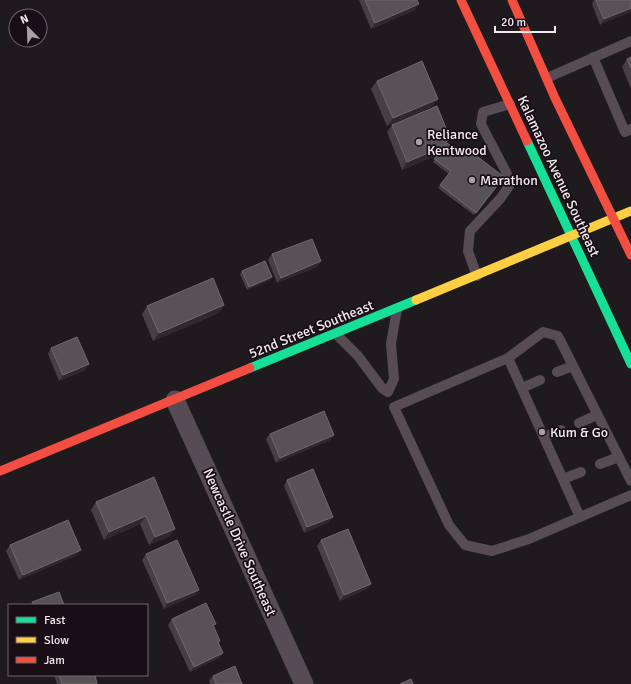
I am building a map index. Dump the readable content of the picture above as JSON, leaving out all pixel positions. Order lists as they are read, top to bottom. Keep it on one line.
{"streets":{"main road":["Kalamazoo Avenue Southeast","52nd Street Southeast"],"street":["Newcastle Drive Southeast"]},"crossings":[["Kalamazoo Avenue Southeast","52nd Street Southeast"],["52nd Street Southeast","Newcastle Drive Southeast"]],"places":["Reliance Kentwood","Marathon","Kum & Go"],"legend":["Fast","Slow","Jam"],"scale_bar":"20 m","north":"top left"}
